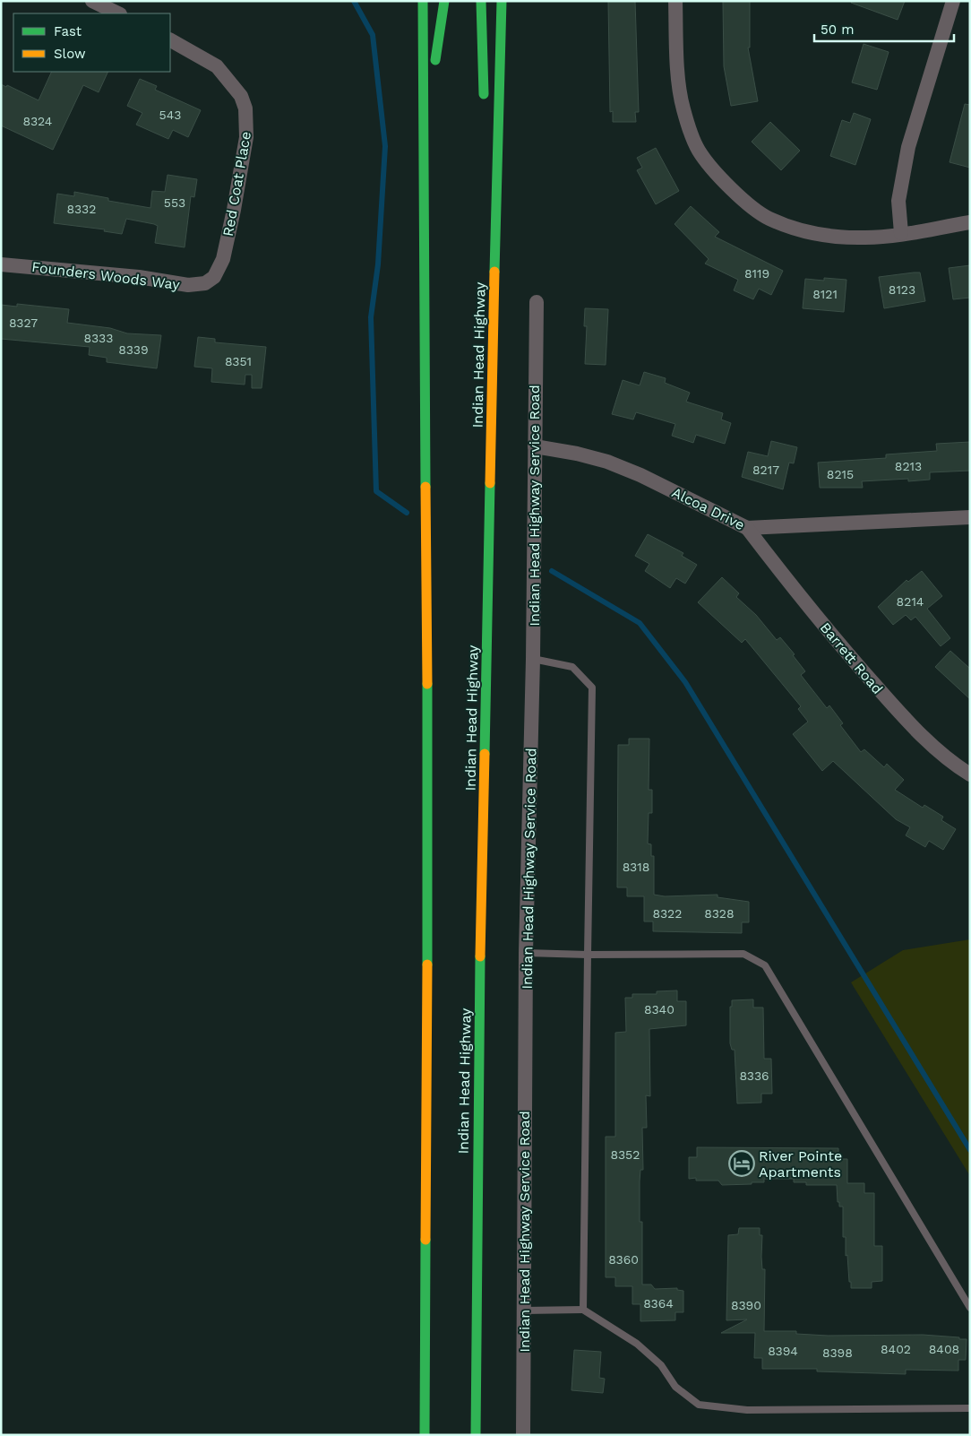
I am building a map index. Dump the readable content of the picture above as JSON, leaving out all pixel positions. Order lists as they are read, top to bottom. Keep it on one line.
{"streets":{"highway":["Indian Head Highway"],"street":["Red Coat Place","Founders Woods Way","Indian Head Highway Service Road","Alcoa Drive","Barrett Road"]},"crossings":[["Red Coat Place","Founders Woods Way"],["Indian Head Highway Service Road","Alcoa Drive"],["Alcoa Drive","Barrett Road"]],"places":{"hotel":["River Pointe Apartments"]},"house_numbers":["543","8324","553","8332","8119","8123","8121","8327","8333","8339","8351","8213","8217","8215","8214","8318","8322","8328","8340","8336","8352","8360","8364","8390","8402","8408","8394","8398"],"legend":["Fast","Slow"],"scale_bar":"50 m"}
